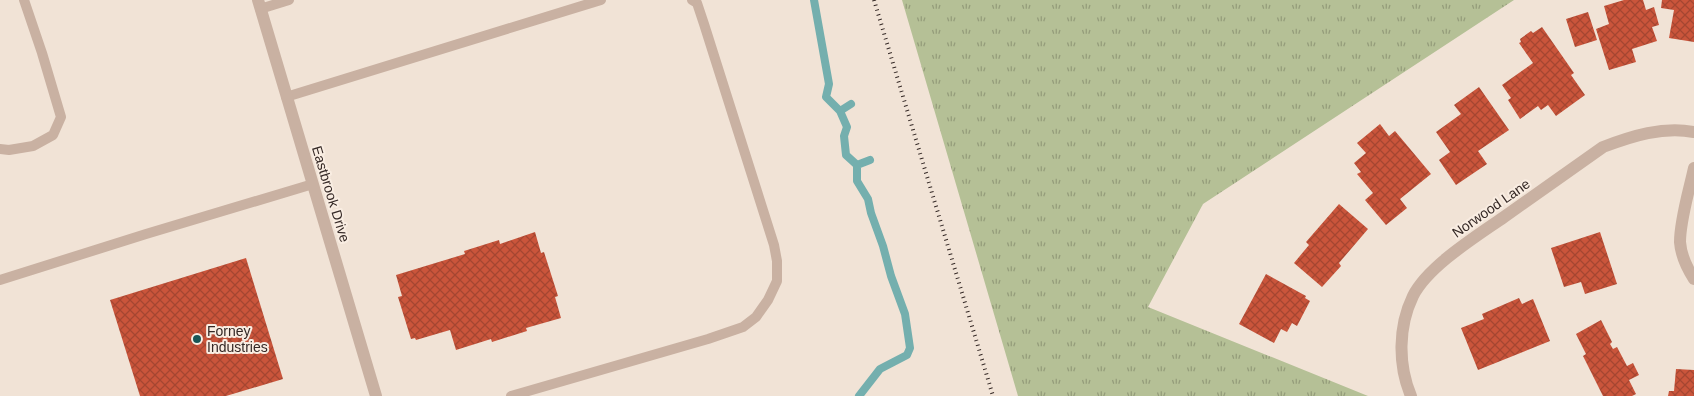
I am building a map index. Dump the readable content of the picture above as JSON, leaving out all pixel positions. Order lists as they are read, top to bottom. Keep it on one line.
{"streets":{"street":["Eastbrook Drive","Norwood Lane"]},"places":["Forney Industries"]}
